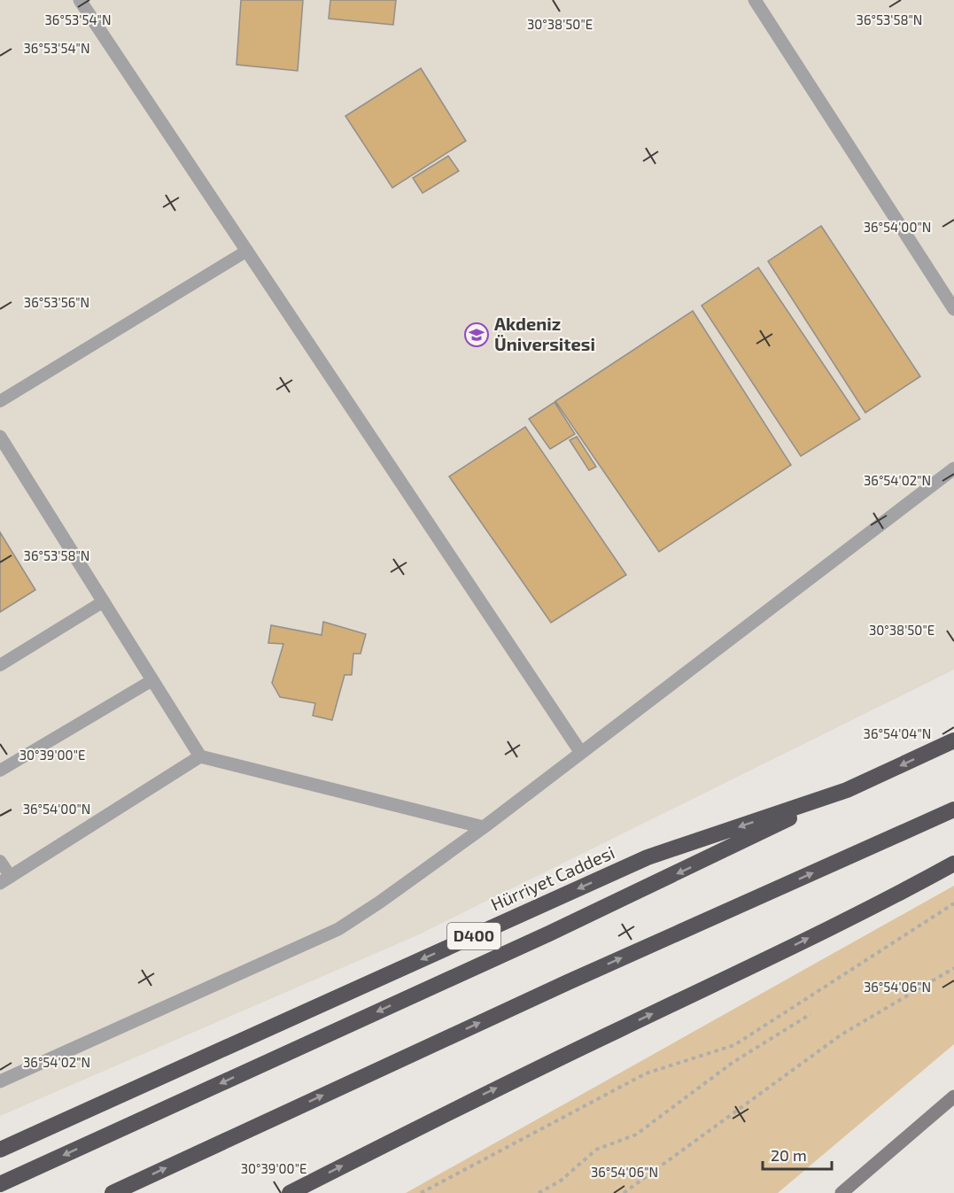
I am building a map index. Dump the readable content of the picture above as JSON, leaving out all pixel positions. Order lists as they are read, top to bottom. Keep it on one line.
{"streets":{"highway":["Hürriyet Caddesi","D400"]},"places":{"school or university":["Akdeniz Üniversitesi"]},"scale_bar":"20 m","coordinates":["36°53'54\"N","36°53'58\"N","30°38'50\"E","36°54'00\"N","36°53'56\"N","36°54'02\"N","36°54'04\"N","30°39'00\"E","36°54'06\"N"]}
